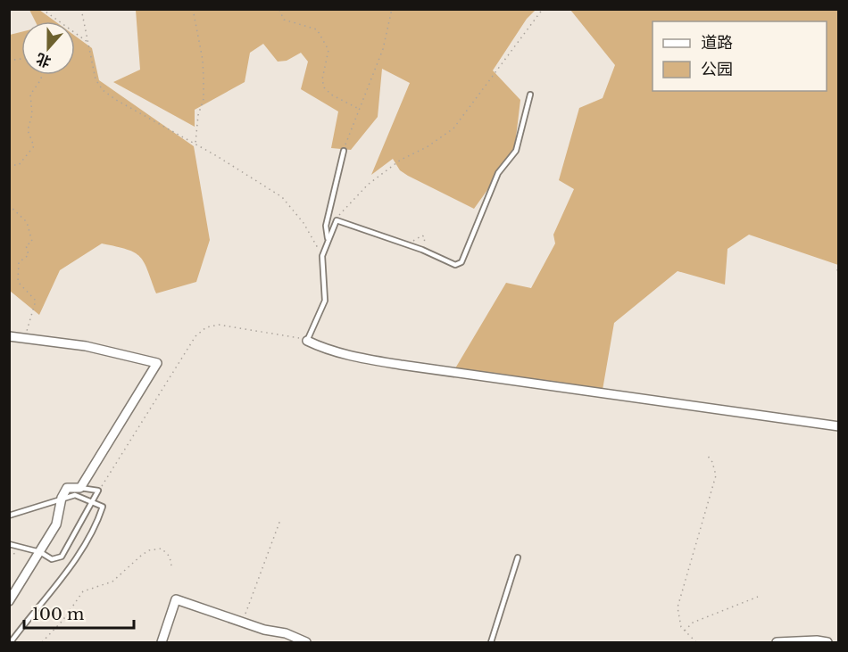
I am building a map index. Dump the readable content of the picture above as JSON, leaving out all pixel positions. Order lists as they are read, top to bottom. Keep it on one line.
{"legend":["道路","公园"],"scale_bar":"100 m","north":"bottom"}
